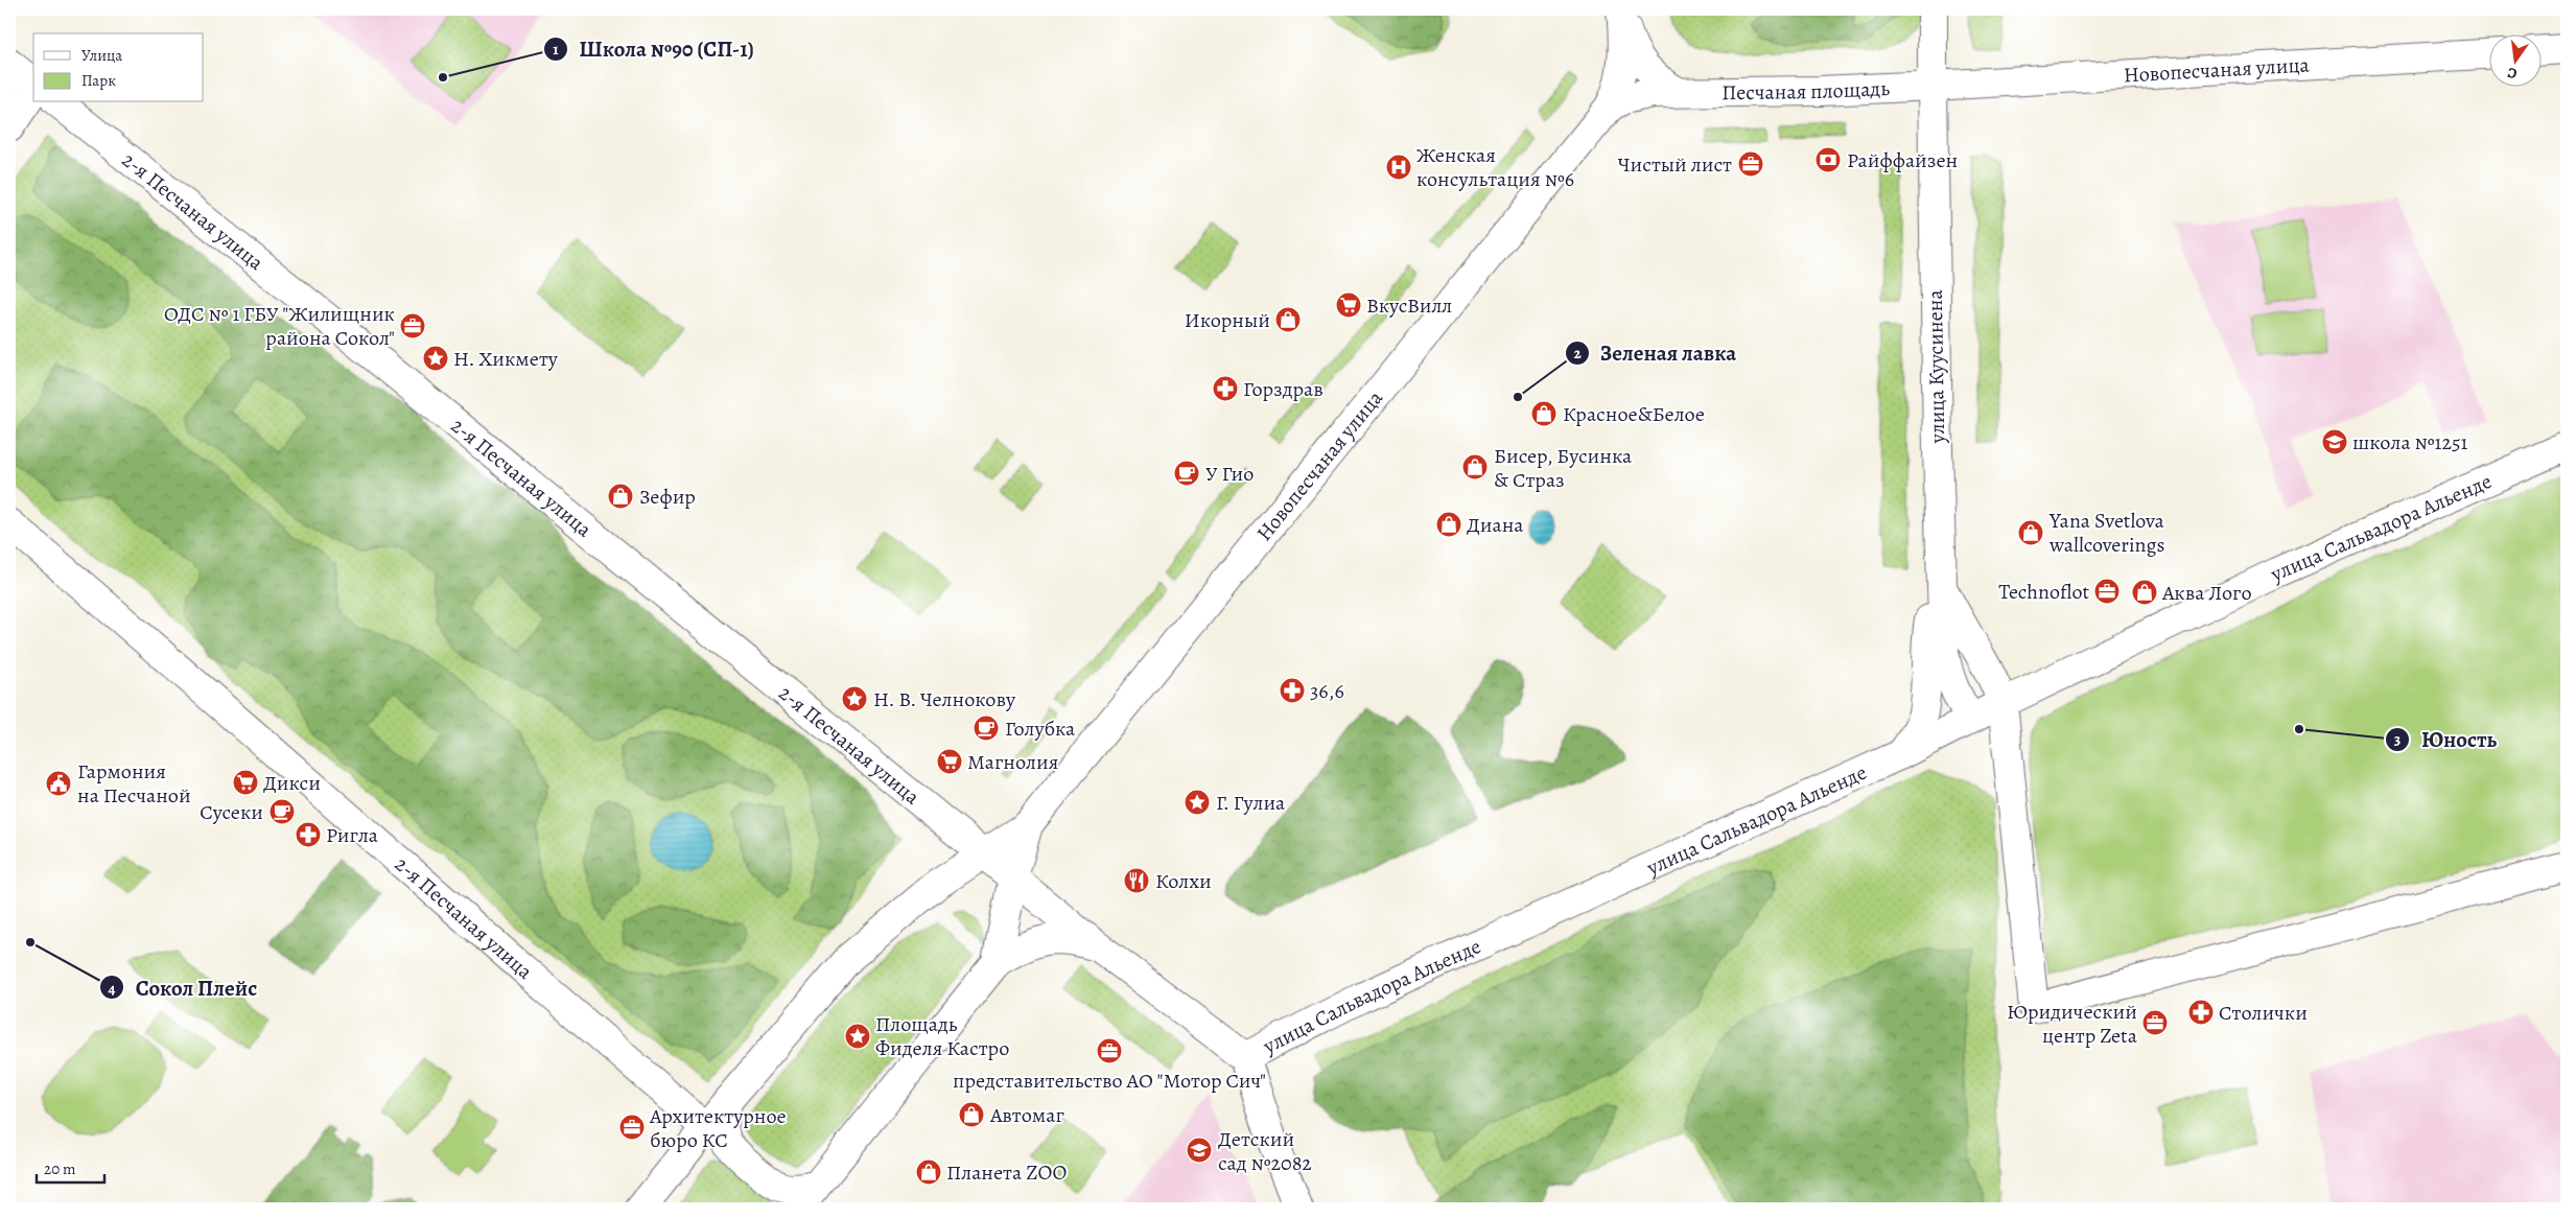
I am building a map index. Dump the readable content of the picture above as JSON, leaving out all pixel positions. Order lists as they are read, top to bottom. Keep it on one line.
{"streets":{"street":["Новопесчаная улица","Песчаная площадь","2-я Песчаная улица","улица Куусинена","улица Сальвадора Альенде"]},"crossings":[["Новопесчаная улица","Песчаная площадь"],["Новопесчаная улица","2-я Песчаная улица"],["Новопесчаная улица","улица Куусинена"],["Новопесчаная улица","улица Сальвадора Альенде"],["Песчаная площадь","улица Куусинена"],["2-я Песчаная улица","улица Сальвадора Альенде"],["улица Куусинена","улица Сальвадора Альенде"]],"places":{"other":["Школа №90 (СП-1)","Зеленая лавка","Юность","Сокол Плейс"],"bank":["Райффайзен"],"office":["Чистый лист","ОДС № 1 ГБУ \"Жилищник района Сокол\"","Technoflot","Юридический центр Zeta","представительство АО \"Мотор Сич\"","Архитектурное бюро КС"],"hospital":["Женская консультация №6"],"supermarket":["ВкусВилл","Магнолия","Дикси"],"shop":["Икорный","Красное&Белое","Бисер, Бусинка & Страз","Зефир","Диана","Yana Svetlova wallcoverings","Аква Лого","Автомаг","Планета ZOO"],"place":["Н. Хикмету","Н. В. Челнокову","Г. Гулиа","Площадь Фиделя Кастро"],"pharmacy":["Горздрав","36,6","Ригла","Столички"],"school or university":["школа №1251","Детский сад №2082"],"cafe":["У Гио","Голубка","Сусеки"],"public building":["Гармония на Песчаной"],"restaurant":["Колхи"]},"legend":["Улица","Парк"],"scale_bar":"20 m","north":"bottom"}
